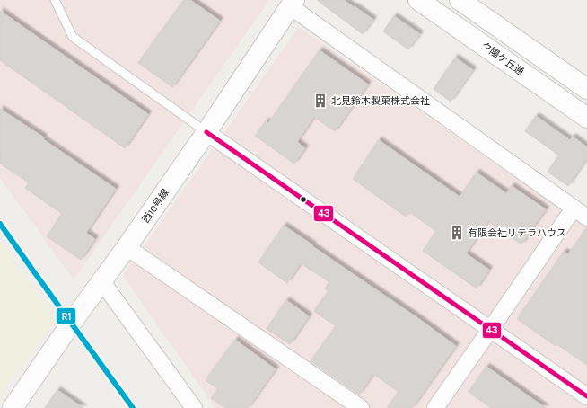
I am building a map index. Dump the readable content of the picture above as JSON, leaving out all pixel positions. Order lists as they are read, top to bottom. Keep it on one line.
{"streets":{"street":["夕陽ケ丘通","西10号線"]},"places":{"building":["北見鈴木製菓株式会社","有限会社リテラハウス"]},"lines":["transit line 43","transit line R1"]}
